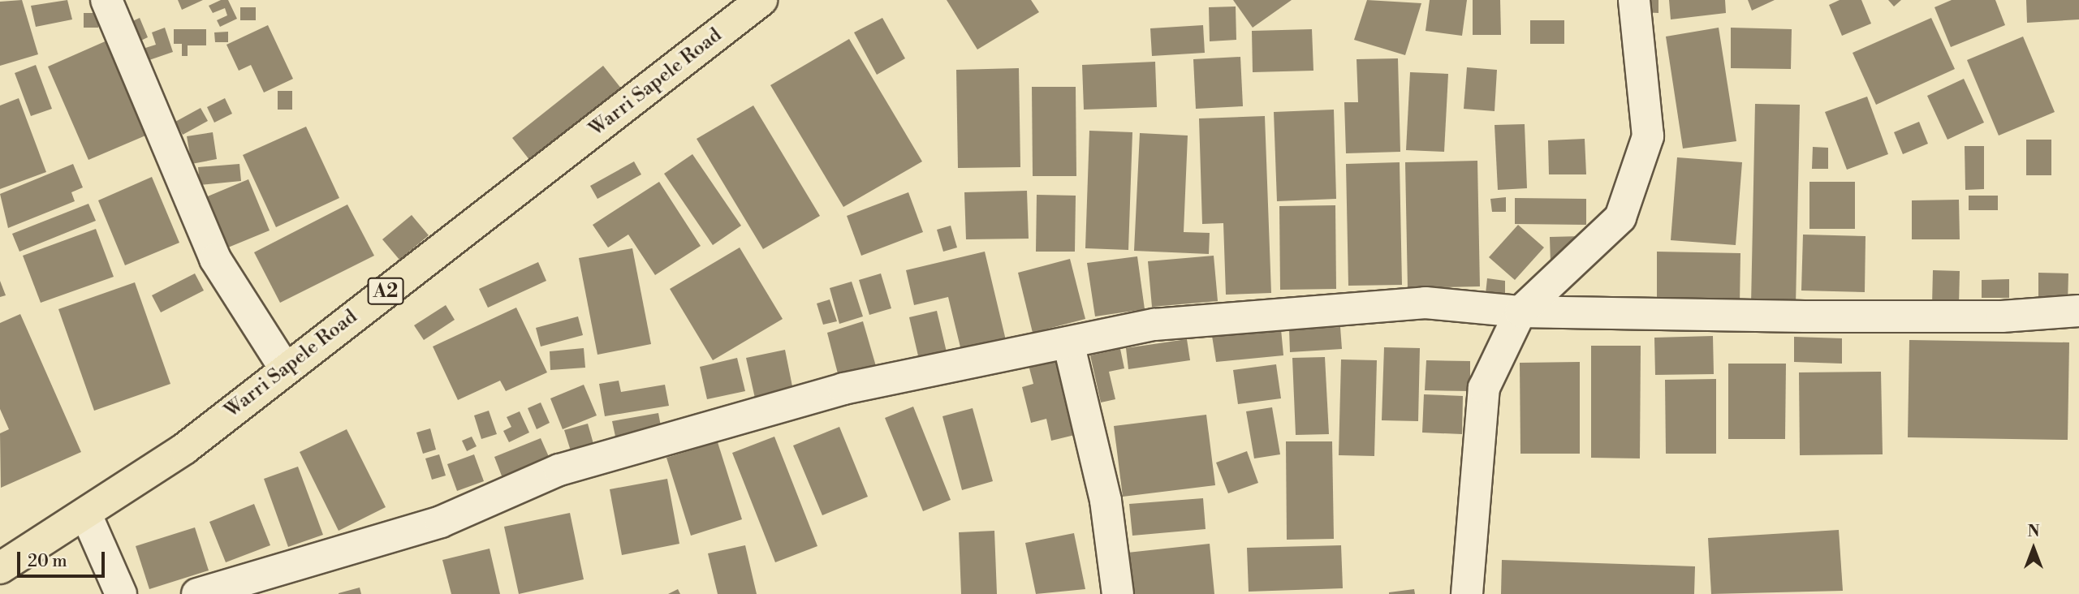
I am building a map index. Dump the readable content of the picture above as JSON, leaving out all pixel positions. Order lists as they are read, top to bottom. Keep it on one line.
{"streets":{"highway":["Warri Sapele Road","A2"]},"scale_bar":"20 m","north":"top"}
